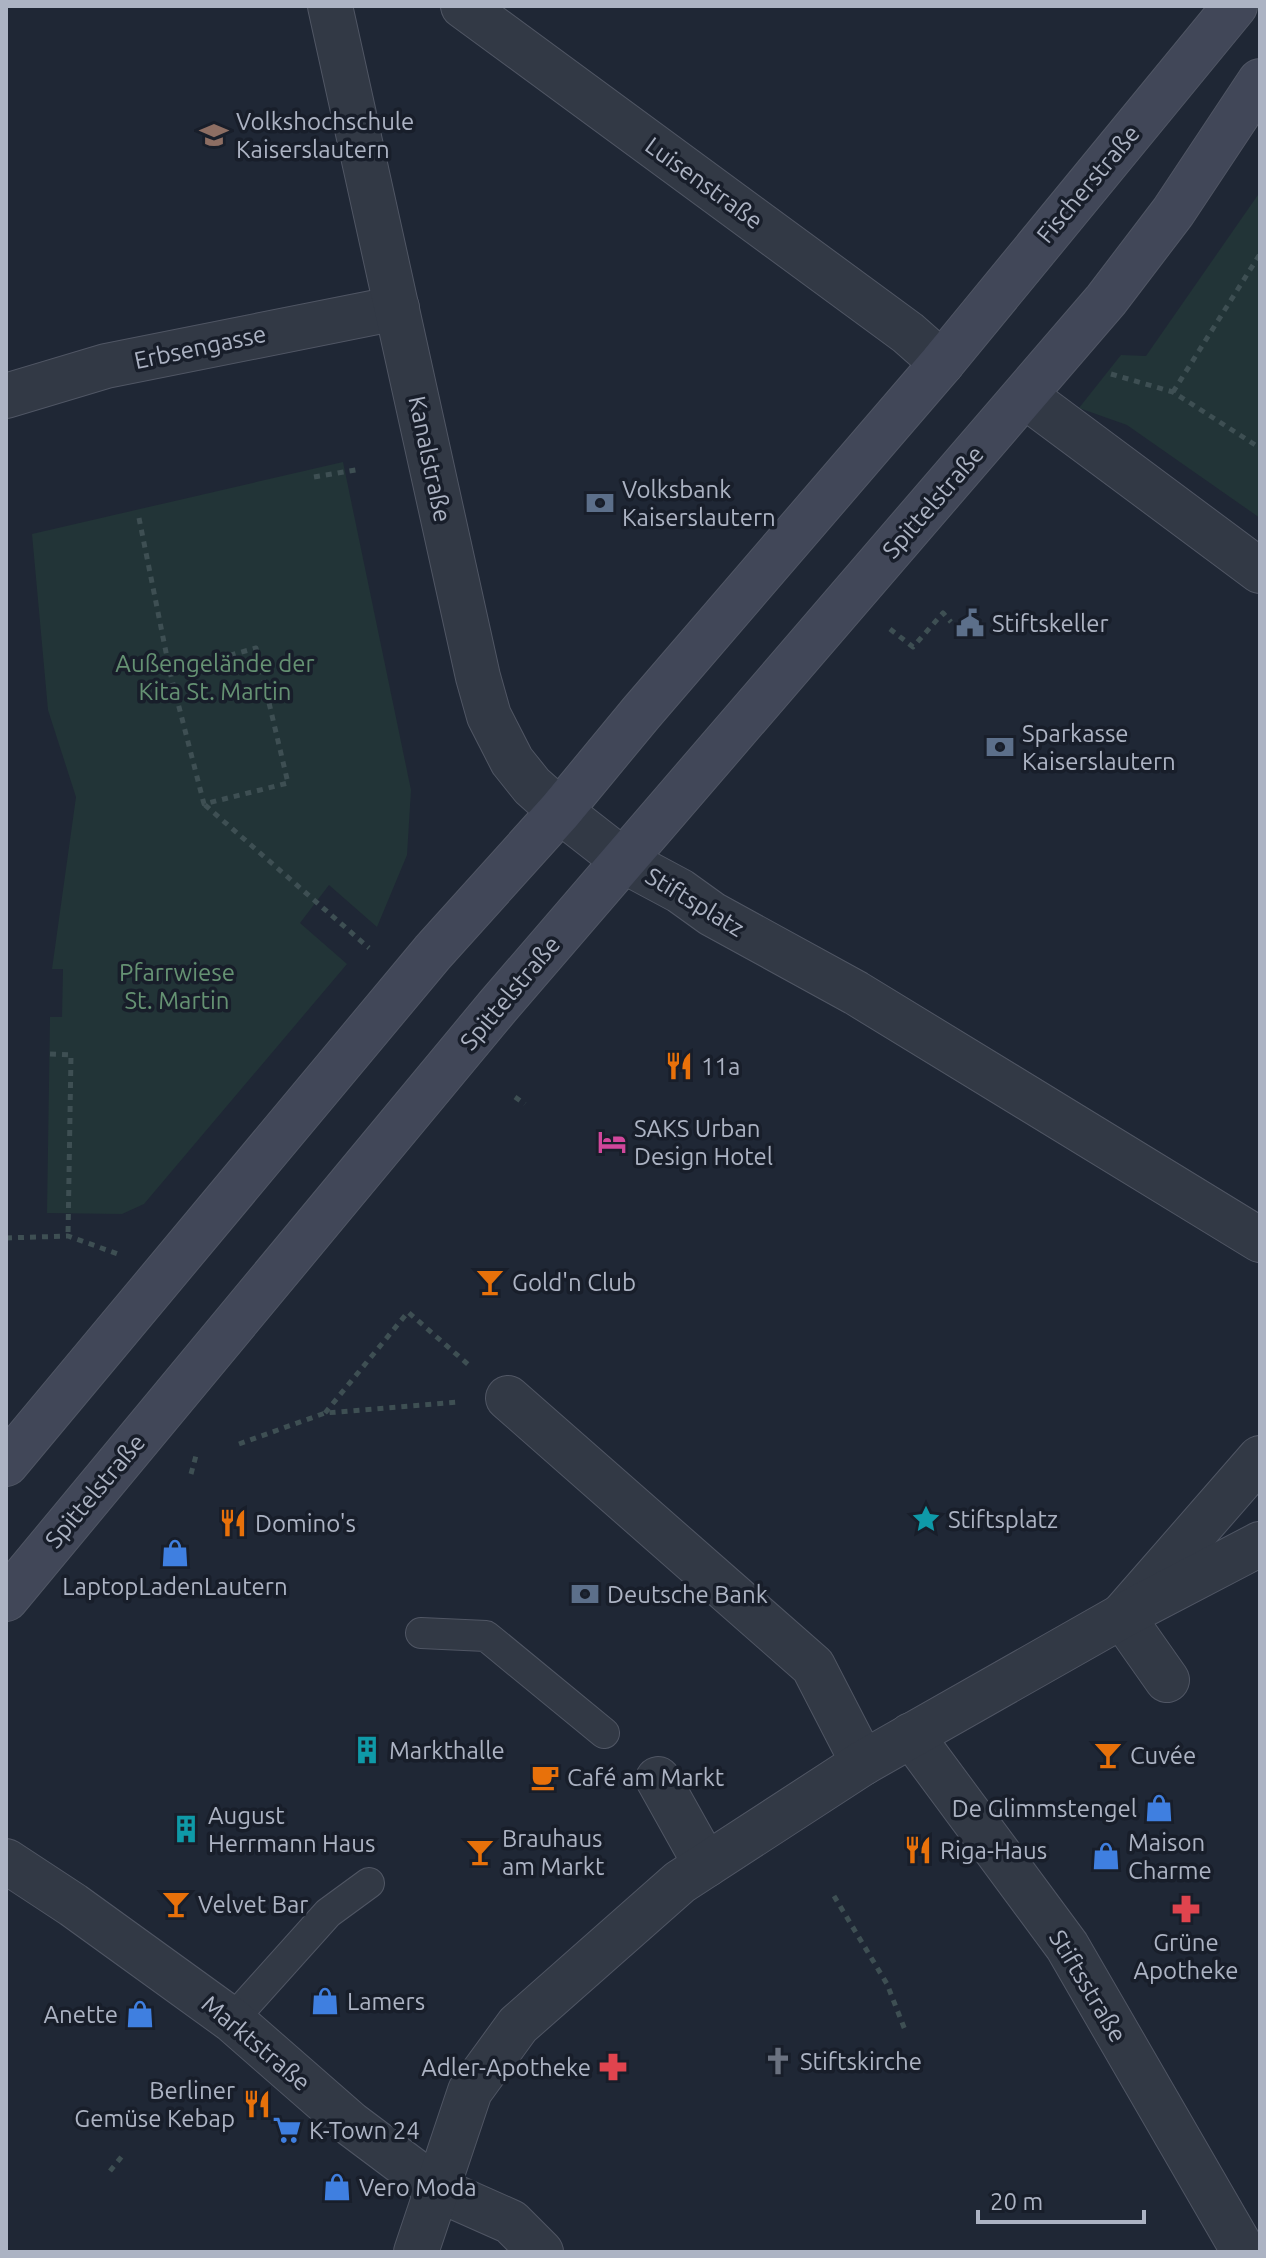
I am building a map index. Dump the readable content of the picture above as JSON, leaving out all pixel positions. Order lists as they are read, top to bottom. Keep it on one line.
{"streets":{"main road":["Fischerstraße","Spittelstraße"],"street":["Luisenstraße","Erbsengasse","Kanalstraße","Stiftsplatz","Stiftsstraße","Marktstraße"]},"crossings":[["Luisenstraße","Fischerstraße"],["Erbsengasse","Kanalstraße"],["Kanalstraße","Spittelstraße"],["Kanalstraße","Stiftsplatz"],["Spittelstraße","Stiftsplatz"]],"parks":["Außengelände der Kita St. Martin","Pfarrwiese St. Martin"],"places":{"school or university":["Volkshochschule Kaiserslautern"],"bank":["Volksbank Kaiserslautern","Sparkasse Kaiserslautern","Deutsche Bank"],"public building":["Stiftskeller"],"restaurant":["11a","Domino's","Riga-Haus","Berliner Gemüse Kebap"],"hotel":["SAKS Urban Design Hotel"],"bar":["Gold'n Club","Cuvée","Brauhaus am Markt","Velvet Bar"],"place":["Stiftsplatz"],"shop":["LaptopLadenLautern","De Glimmstengel","Maison Charme","Lamers","Anette","Vero Moda"],"building":["Markthalle","August Herrmann Haus"],"cafe":["Café am Markt"],"pharmacy":["Grüne Apotheke","Adler-Apotheke"],"church":["Stiftskirche"],"supermarket":["K-Town 24"]},"scale_bar":"20 m"}
